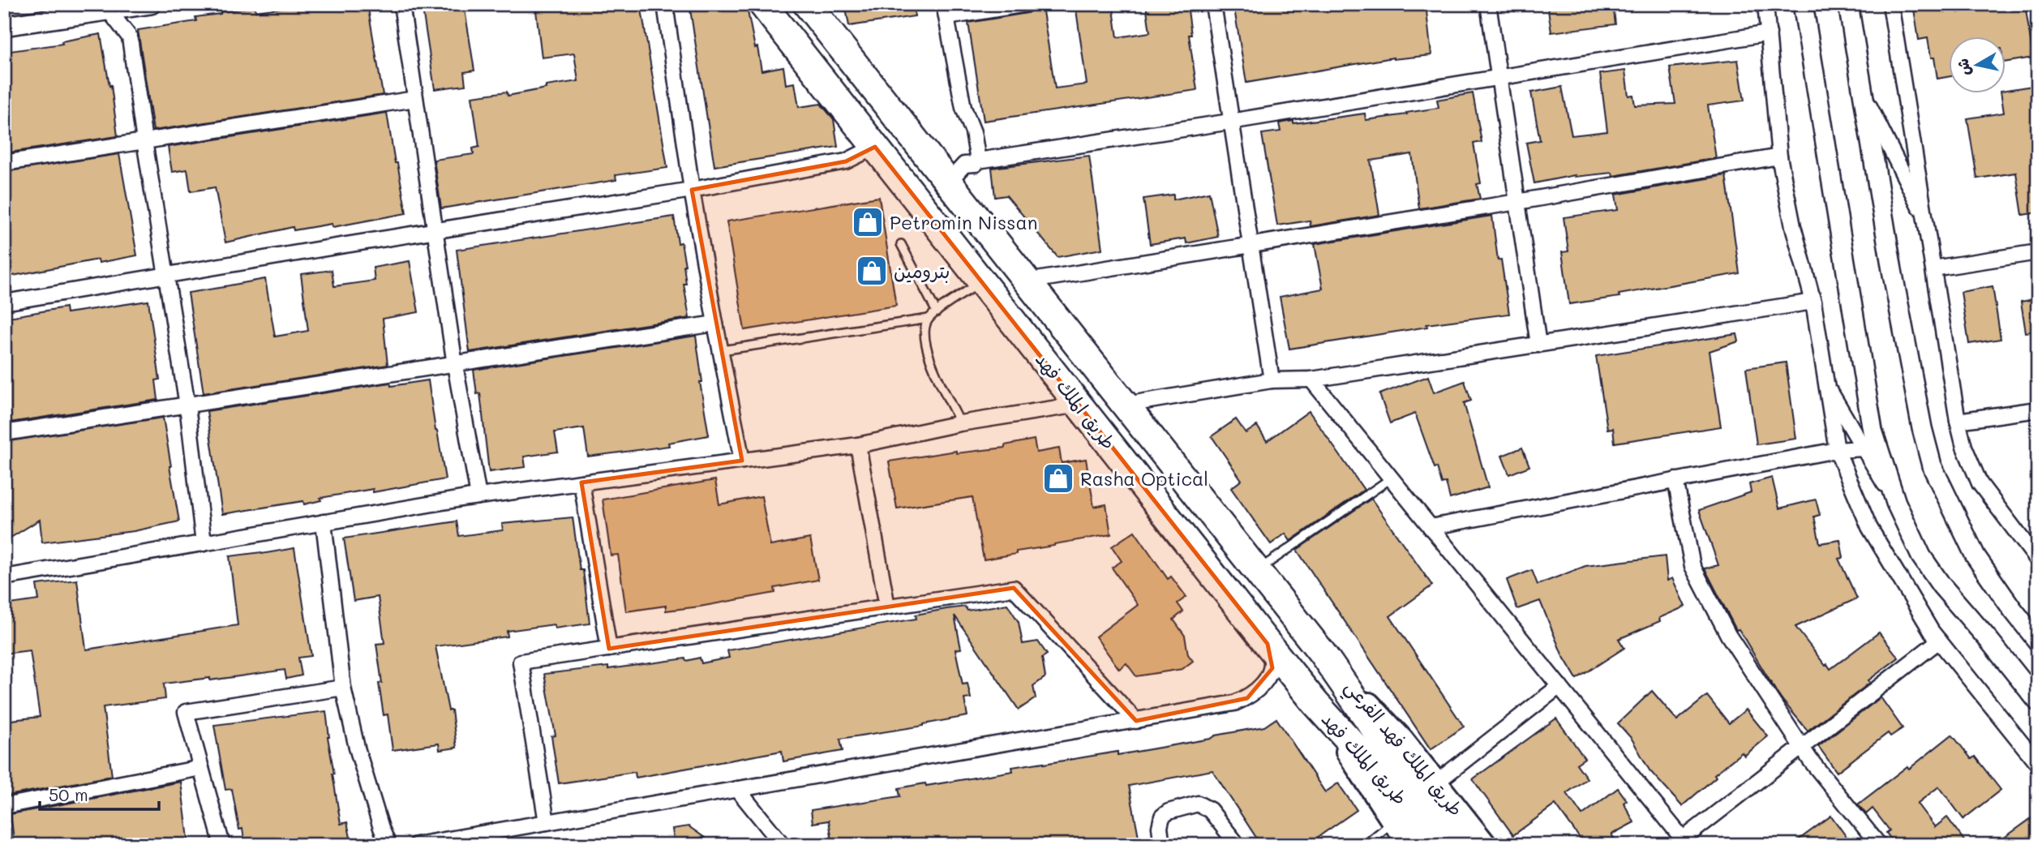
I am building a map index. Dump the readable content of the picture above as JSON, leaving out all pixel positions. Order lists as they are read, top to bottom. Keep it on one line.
{"streets":{"highway":["طريق الملك فهد"],"main road":["طريق الملك فهد الفرعي"]},"crossings":[["طريق الملك فهد","طريق الملك فهد الفرعي"]],"places":{"shop":["Petromin Nissan","بترومين","Rasha Optical"]},"scale_bar":"50 m","north":"left"}
